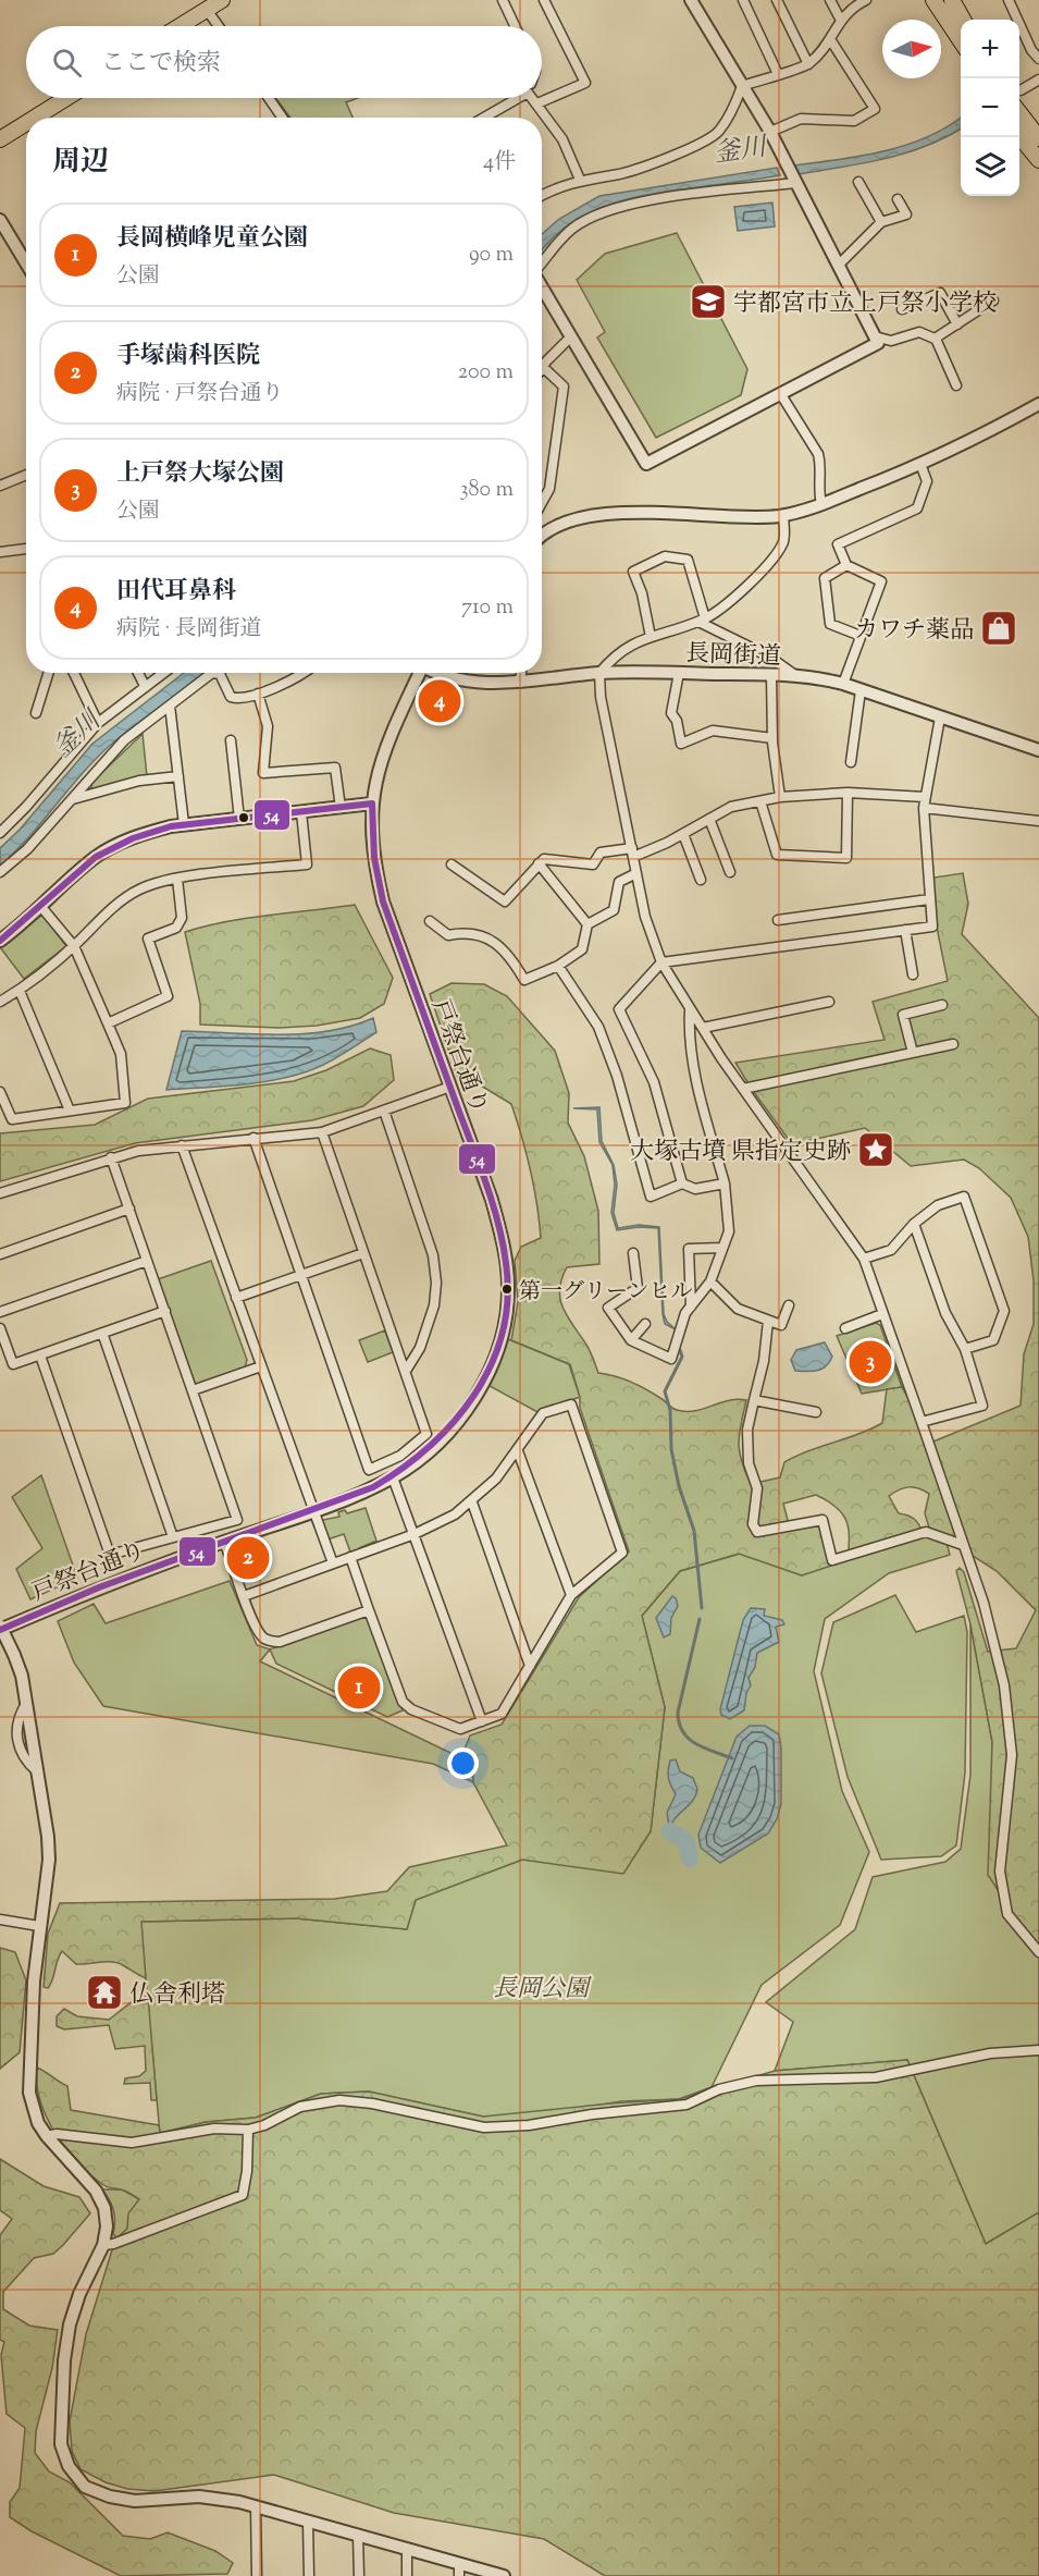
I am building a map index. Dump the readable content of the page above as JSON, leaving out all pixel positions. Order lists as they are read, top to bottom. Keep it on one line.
{"streets":{"street":["長岡街道","戸祭台通り"]},"water":["釜川"],"parks":["長岡公園"],"places":{"school or university":["宇都宮市立上戸祭小学校"],"shop":["カワチ薬品"],"place":["大塚古墳 県指定史跡"],"other":["第一グリーンヒル"],"temple":["仏舎利塔"]},"lines":["transit line 54"],"north":"right","page":{"map_buttons":["+","−"],"search":"ここで検索","heading":["周辺","4件"],"list":[{"mark":"1","name":"長岡横峰児童公園","note":"公園","value":"90 m"},{"mark":"2","name":"手塚歯科医院","note":"病院 · 戸祭台通り","value":"200 m"},{"mark":"3","name":"上戸祭大塚公園","note":"公園","value":"380 m"},{"mark":"4","name":"田代耳鼻科","note":"病院 · 長岡街道","value":"710 m"}],"pins":["4","3","2","1"]}}
